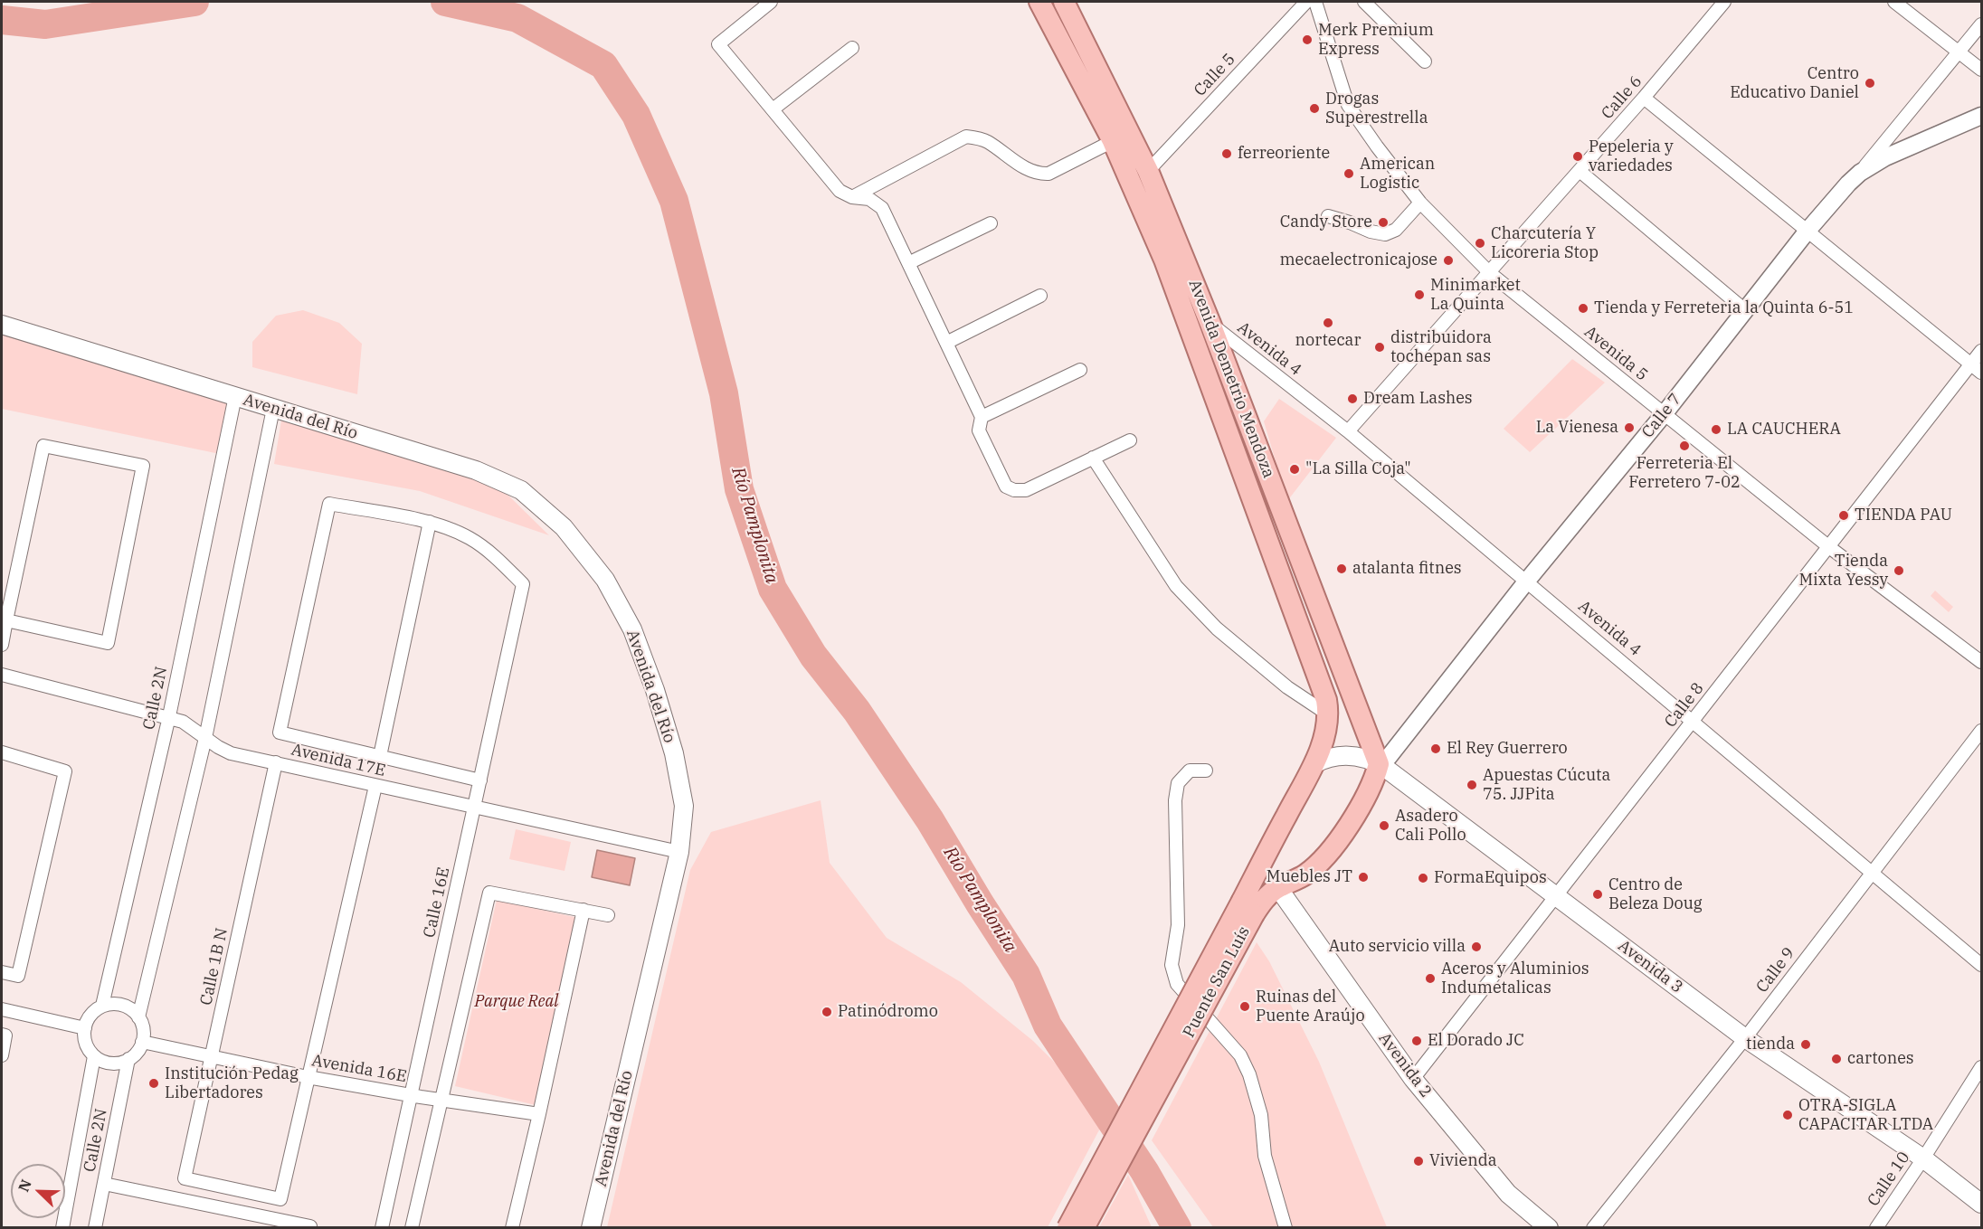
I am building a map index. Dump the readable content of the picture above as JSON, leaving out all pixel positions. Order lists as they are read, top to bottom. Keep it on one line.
{"streets":{"main road":["Avenida Demetrio Mendoza","Avenida del Río","Avenida 3","Puente San Luís","Avenida 2"],"street":["Calle 5","Calle 6","Avenida 4","Avenida 5","Calle 7","Calle 2N","Calle 8","Avenida 17E","Calle 16E","Calle 1B N","Calle 9","Avenida 16E","Calle 10"]},"crossings":[["Calle 5","Avenida Demetrio Mendoza"],["Calle 6","Avenida 4"],["Calle 6","Avenida 5"],["Avenida 4","Avenida Demetrio Mendoza"],["Avenida 4","Calle 7"],["Avenida 4","Calle 8"],["Avenida 4","Calle 9"],["Avenida 5","Calle 7"],["Avenida 5","Calle 8"],["Avenida Demetrio Mendoza","Calle 7"],["Avenida Demetrio Mendoza","Avenida 3"],["Avenida Demetrio Mendoza","Puente San Luís"],["Calle 7","Avenida 3"],["Calle 7","Puente San Luís"],["Avenida del Río","Calle 2N"],["Avenida del Río","Avenida 17E"],["Calle 2N","Avenida 17E"],["Calle 2N","Avenida 16E"],["Calle 8","Avenida 3"],["Calle 8","Avenida 2"],["Avenida 17E","Calle 16E"],["Avenida 17E","Calle 1B N"],["Calle 16E","Avenida 16E"],["Calle 1B N","Avenida 16E"],["Avenida 3","Calle 9"],["Avenida 3","Puente San Luís"],["Avenida 3","Calle 10"],["Puente San Luís","Avenida 2"]],"water":["Río Pamplonita"],"parks":["Parque Real"],"places":["Merk Premium Express","Centro Educativo Daniel","Drogas Superestrella","ferreoriente","Pepeleria y variedades","American Logistic","Candy Store","Charcutería Y Licoreria Stop","mecaelectronicajose","Minimarket La Quinta","Tienda y Ferreteria la Quinta 6-51","nortecar","distribuidora tochepan sas","Dream Lashes","La Vienesa","LA CAUCHERA","Ferreteria El Ferretero 7-02","\"La Silla Coja\"","TIENDA PAU","atalanta fitnes","Tienda Mixta Yessy","El Rey Guerrero","Apuestas Cúcuta 75. JJPita","Asadero Cali Pollo","Muebles JT","FormaEquipos","Centro de Beleza Doug","Auto servicio villa","Aceros y Aluminios Indumetalicas","Ruinas del Puente Araújo","Patinódromo","El Dorado JC","tienda","cartones","Institución Pedag Libertadores","OTRA-SIGLA CAPACITAR LTDA","Vivienda"],"north":"top left"}
